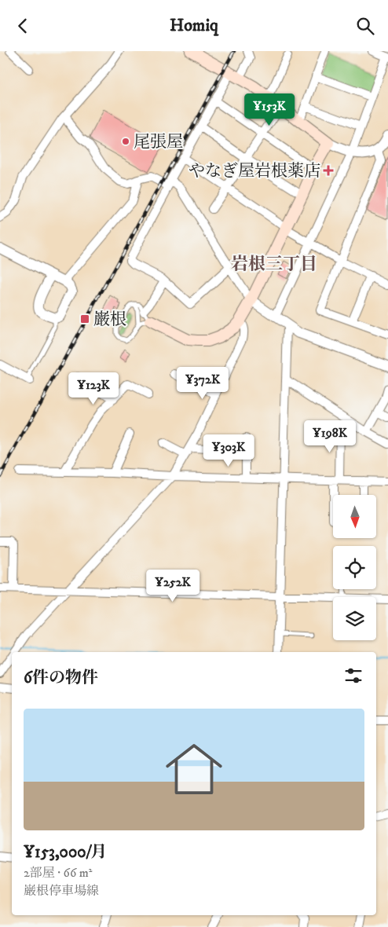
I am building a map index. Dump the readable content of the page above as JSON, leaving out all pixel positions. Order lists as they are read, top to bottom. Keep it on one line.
{"districts":["岩根三丁目"],"places":{"other":["尾張屋"],"health":["やなぎ屋岩根薬店"],"transit":["巌根"]},"north":"bottom","page":{"header":"Homiq","price":["¥153K","¥372K","¥123K","¥198K","¥303K","¥252K"],"heading":"6件の物件","list":[{"name":"¥153,000/月","note":"2部屋 · 66 m² · 巌根停車場線"}]}}
